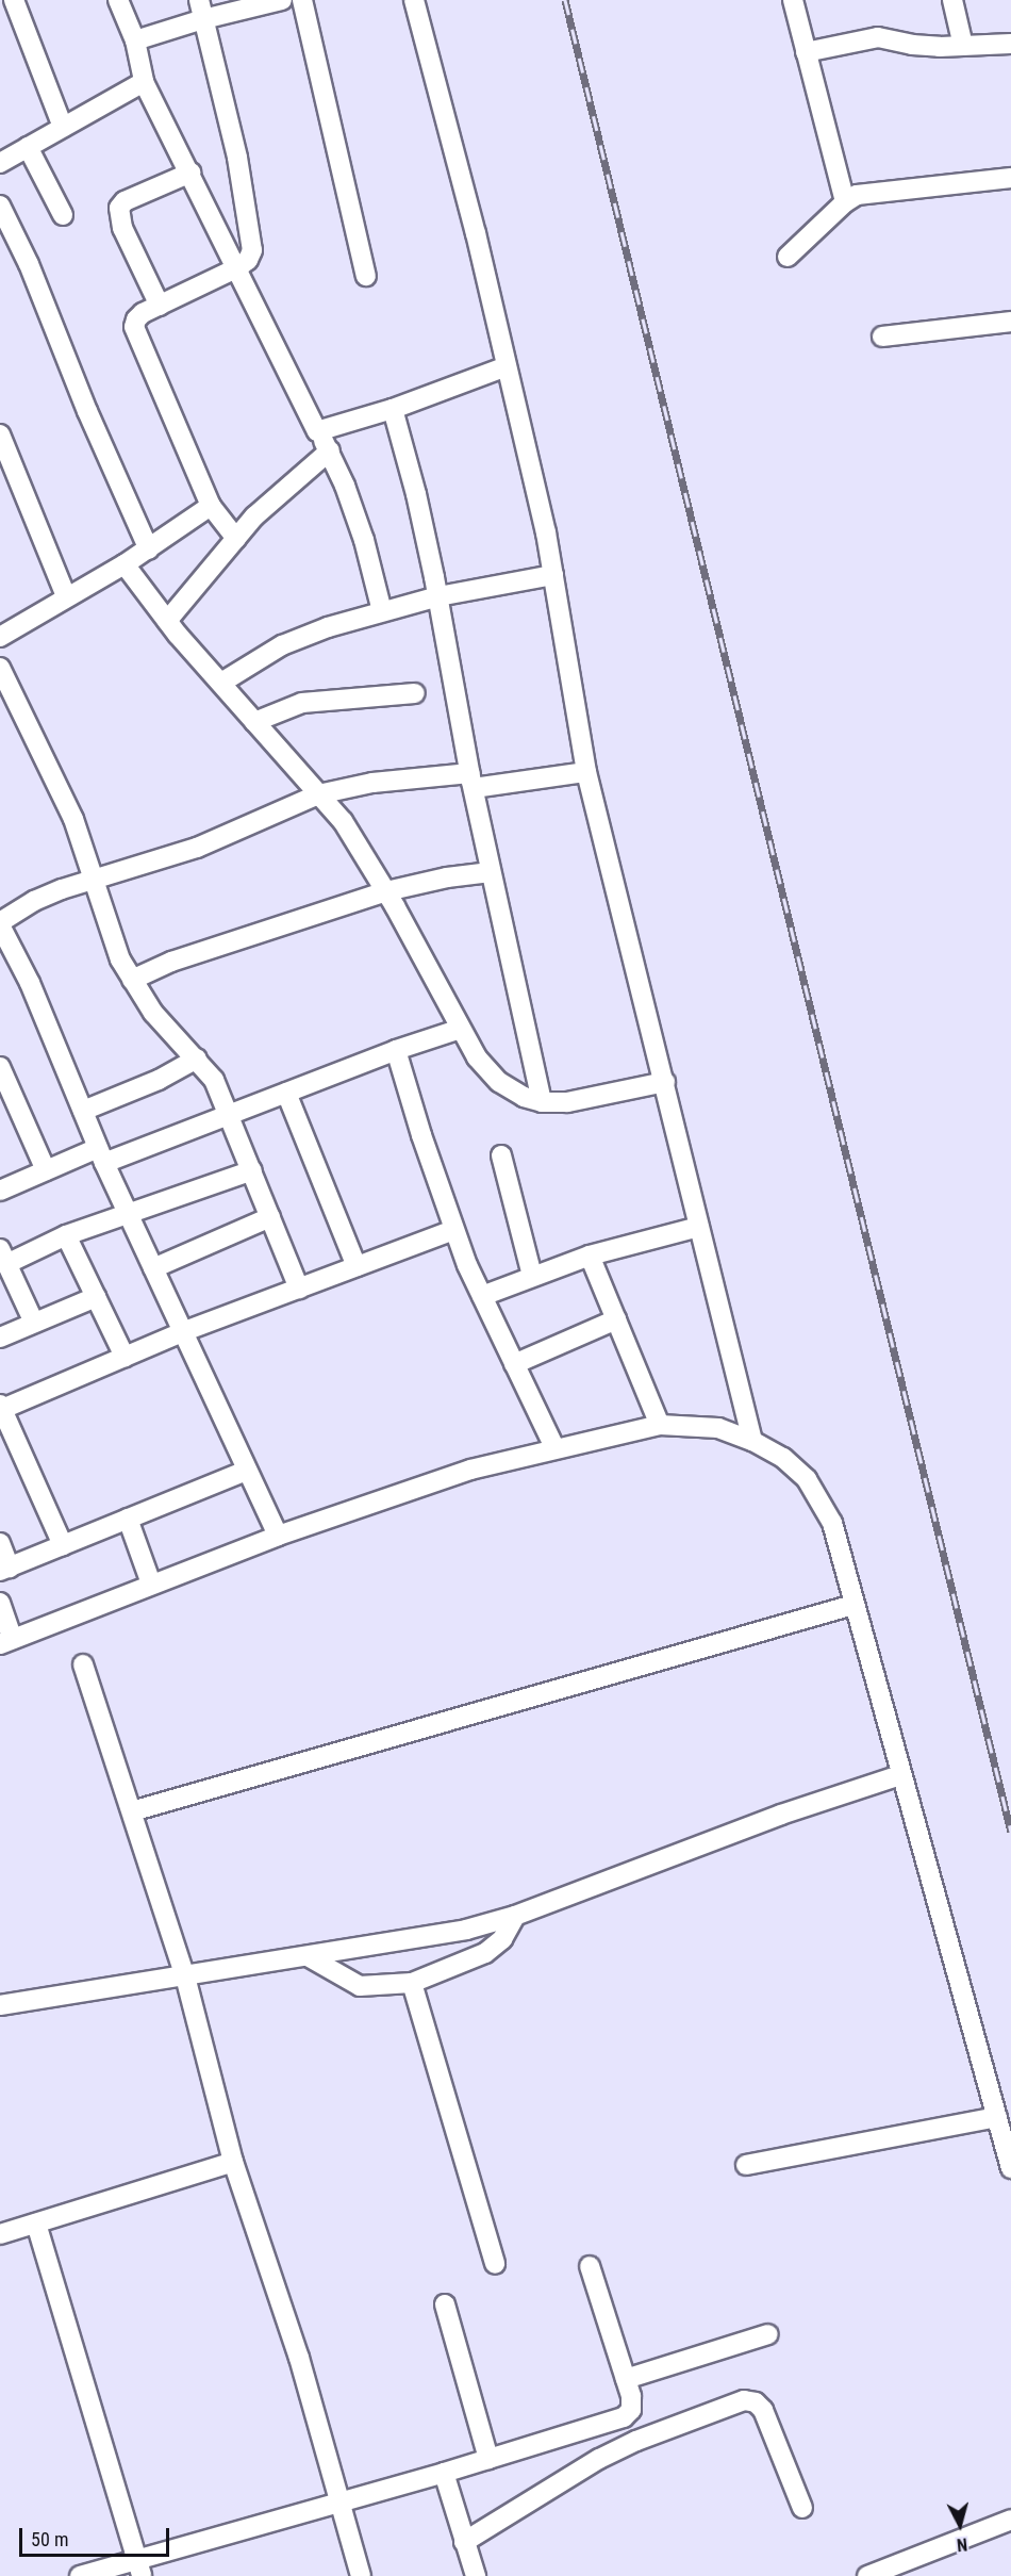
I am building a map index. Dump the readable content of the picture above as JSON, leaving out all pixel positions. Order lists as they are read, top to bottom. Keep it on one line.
{"scale_bar":"50 m","north":"bottom"}
